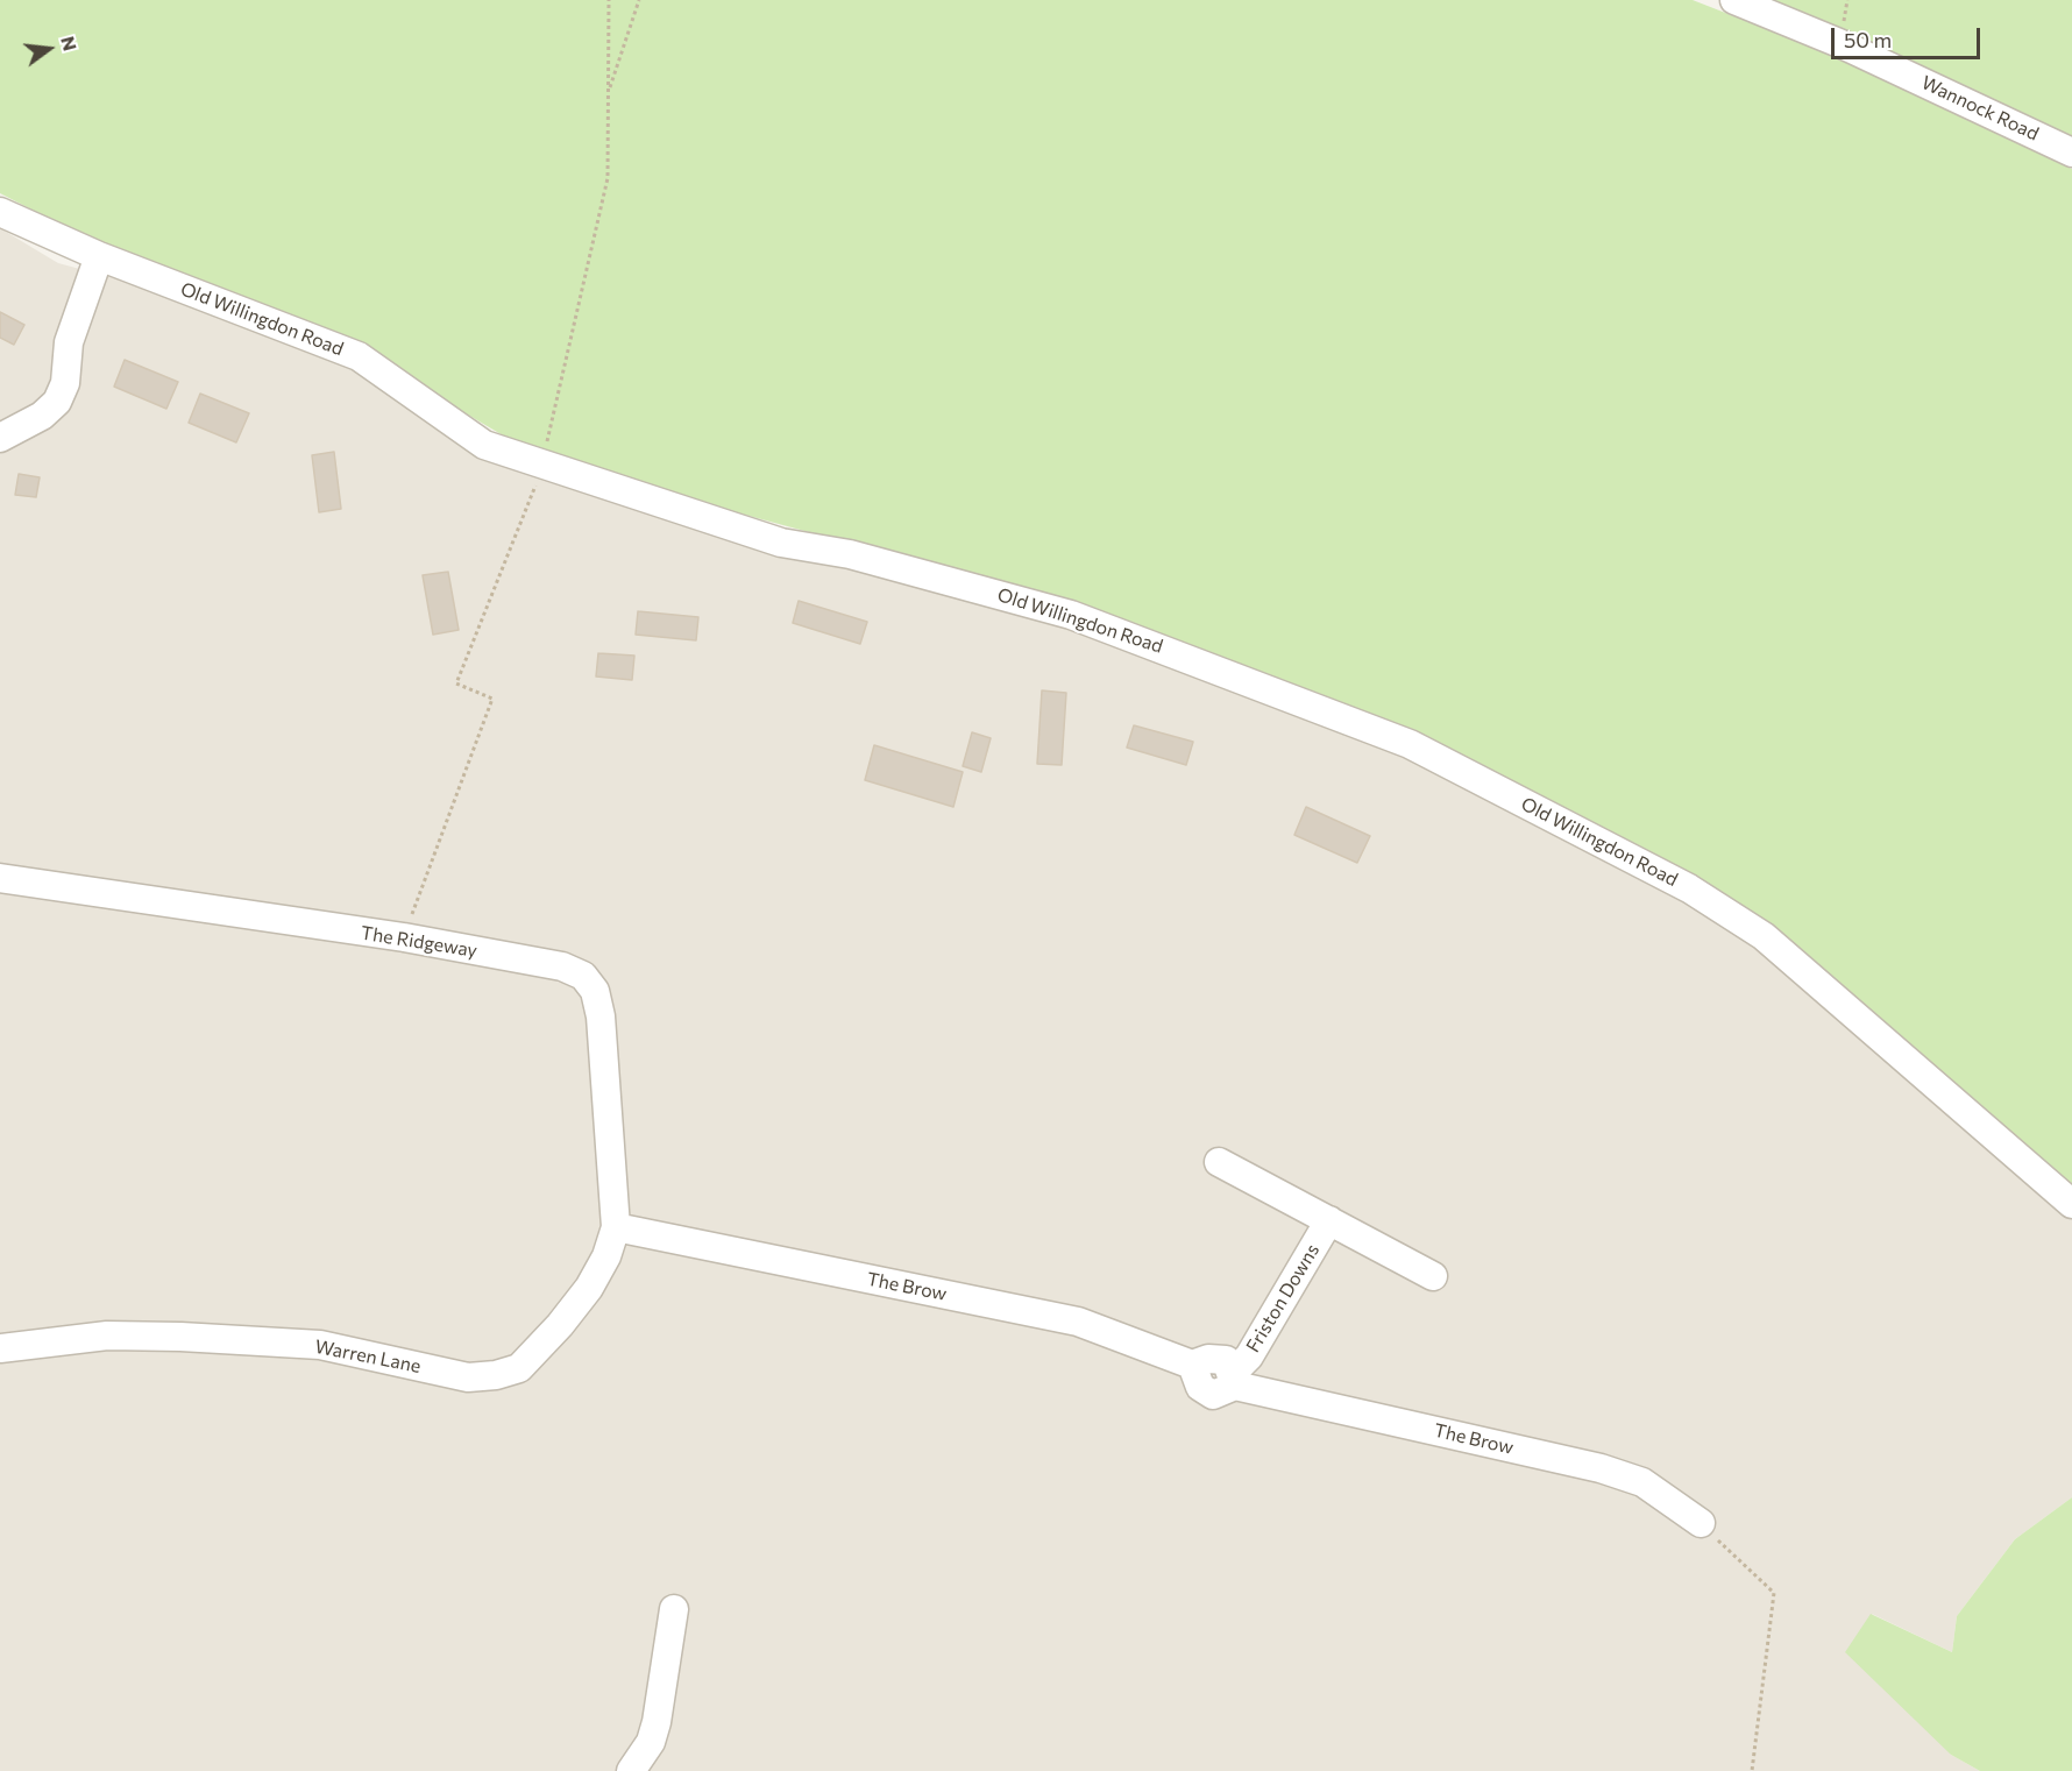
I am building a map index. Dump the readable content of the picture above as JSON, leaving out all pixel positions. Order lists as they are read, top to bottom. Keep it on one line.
{"streets":{"street":["Wannock Road","Old Willingdon Road","The Ridgeway","The Brow","Friston Downs","Warren Lane"]},"crossings":[["The Ridgeway","The Brow"],["The Ridgeway","Warren Lane"],["The Brow","Friston Downs"],["The Brow","Warren Lane"]],"scale_bar":"50 m","north":"right"}
